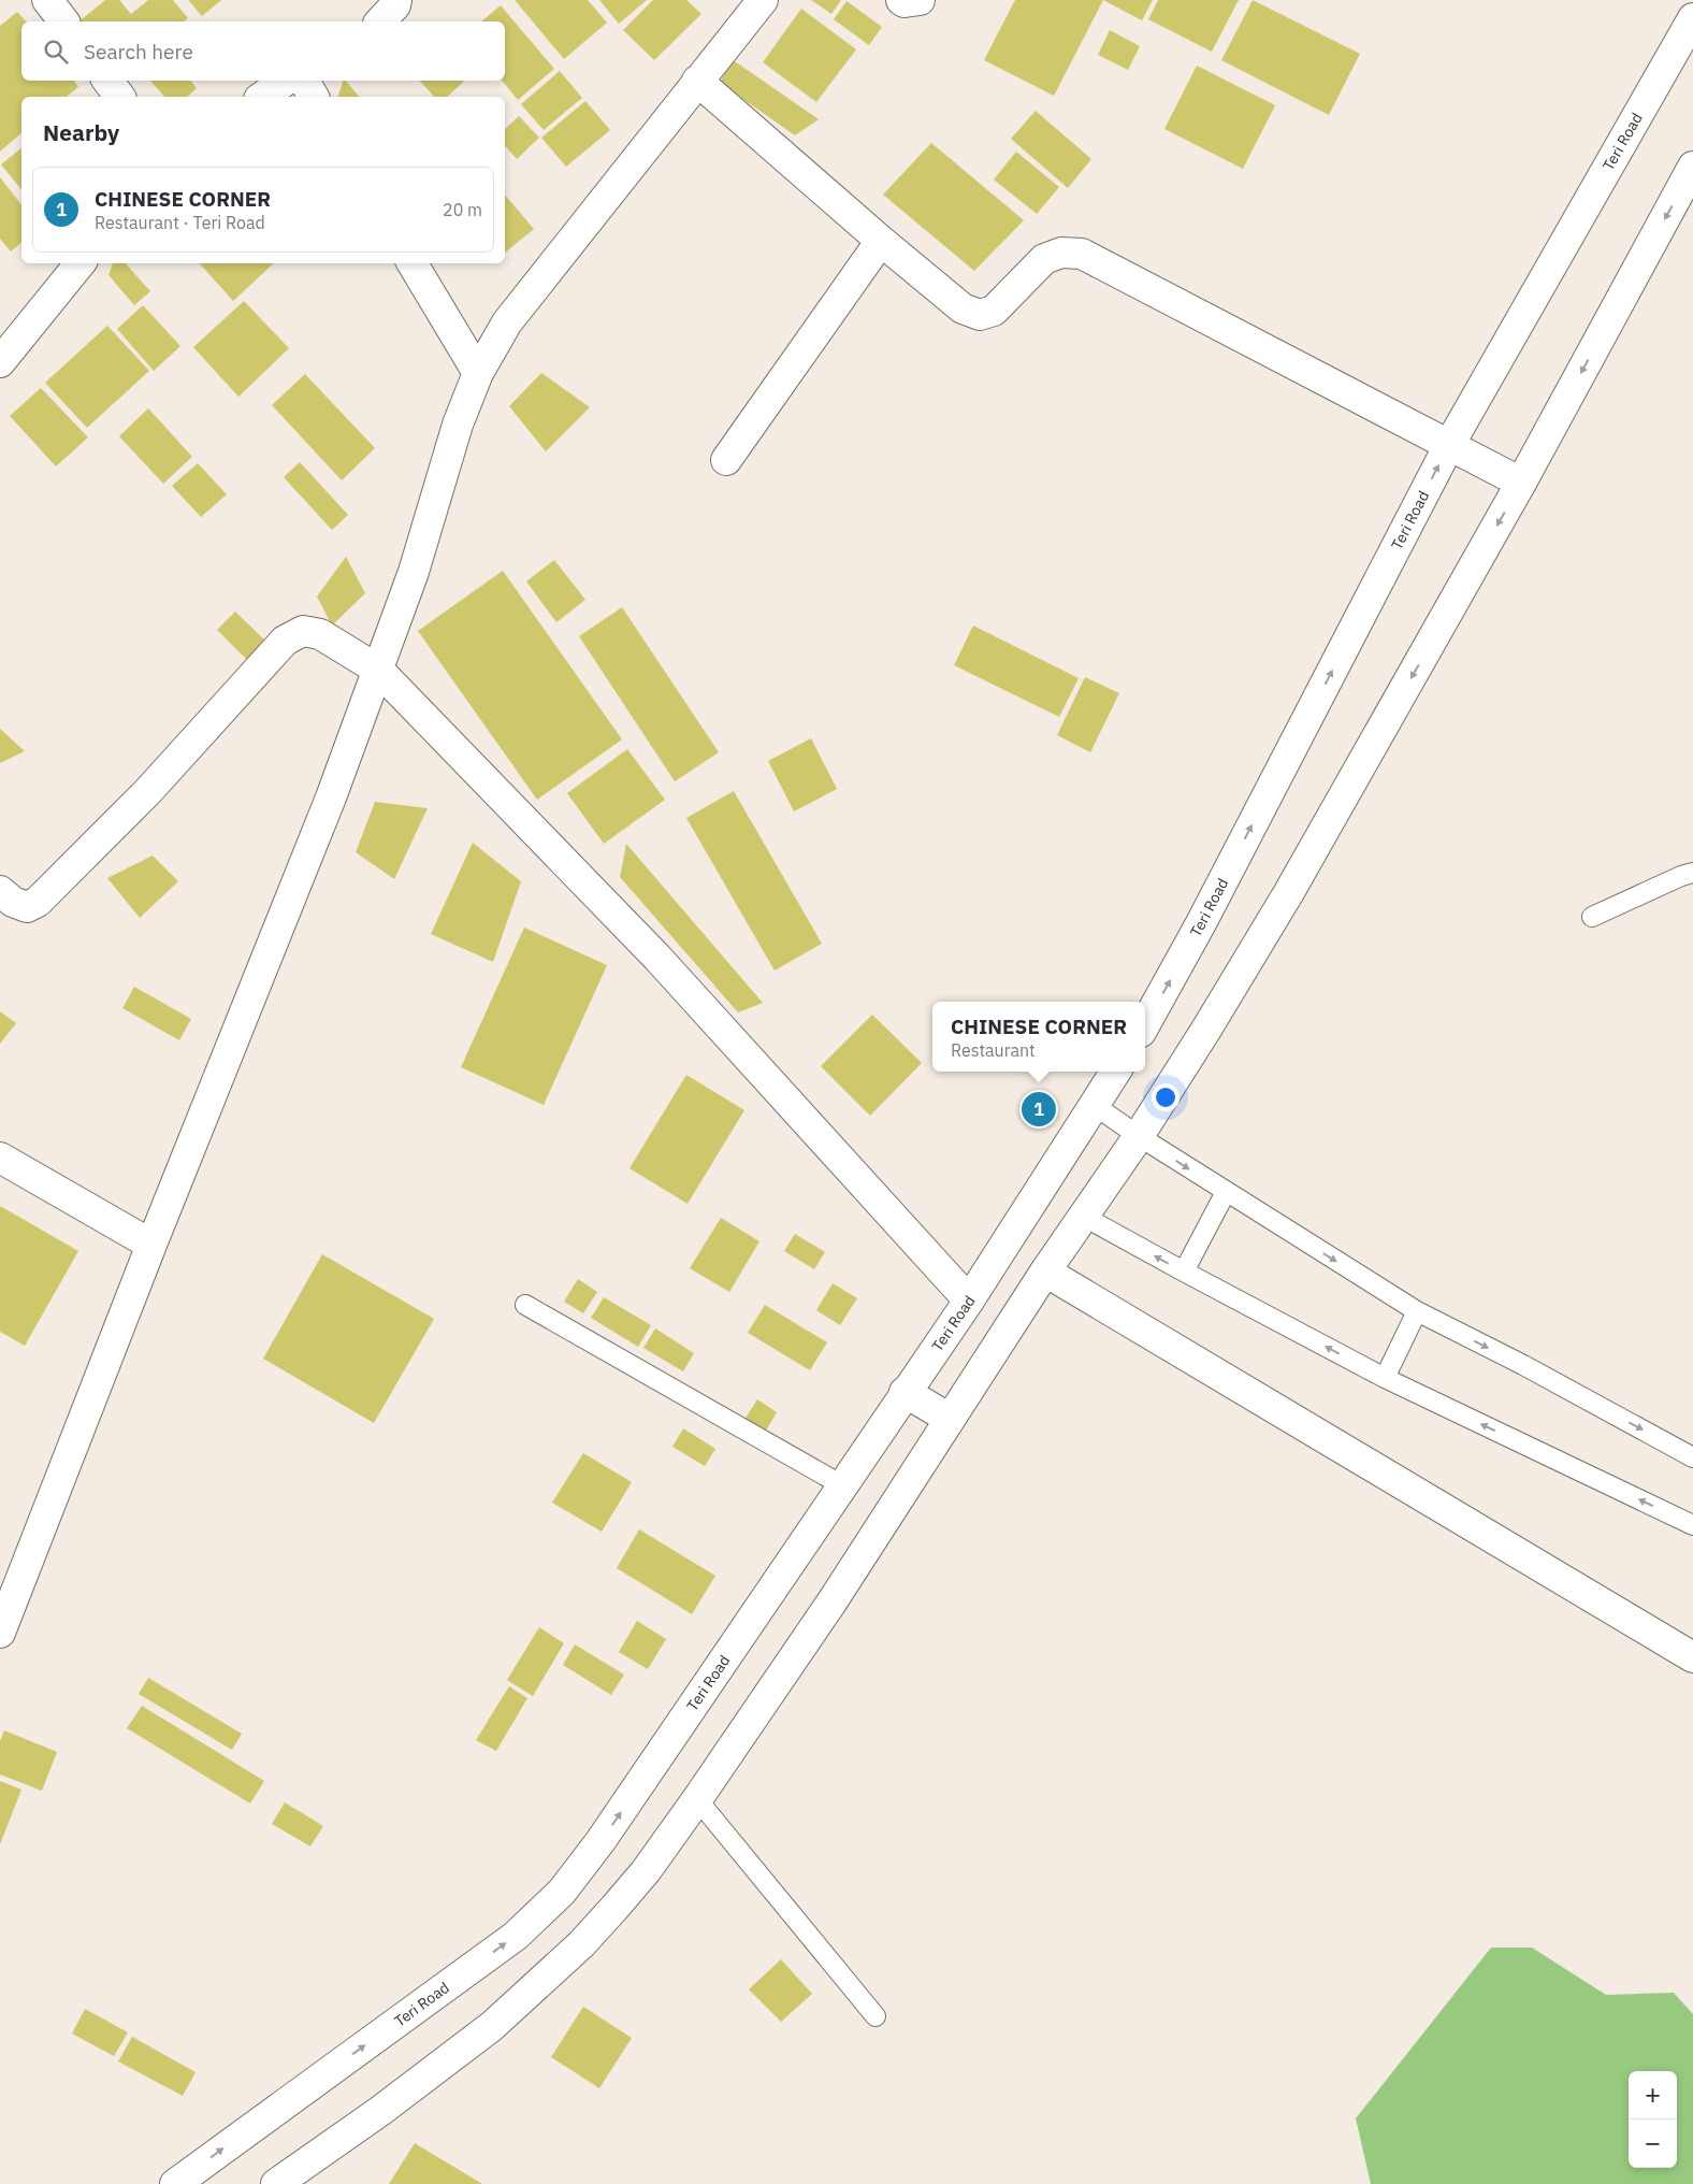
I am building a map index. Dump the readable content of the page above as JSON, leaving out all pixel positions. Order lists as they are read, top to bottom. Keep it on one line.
{"streets":{"street":["Teri Road"]},"page":{"search":"Search here","heading":"Nearby","list":[{"mark":"1","name":"CHINESE CORNER","note":"Restaurant · Teri Road","value":"20 m"}],"popup":["CHINESE CORNER","Restaurant"],"pins":"1","map_buttons":["+","−"]}}
